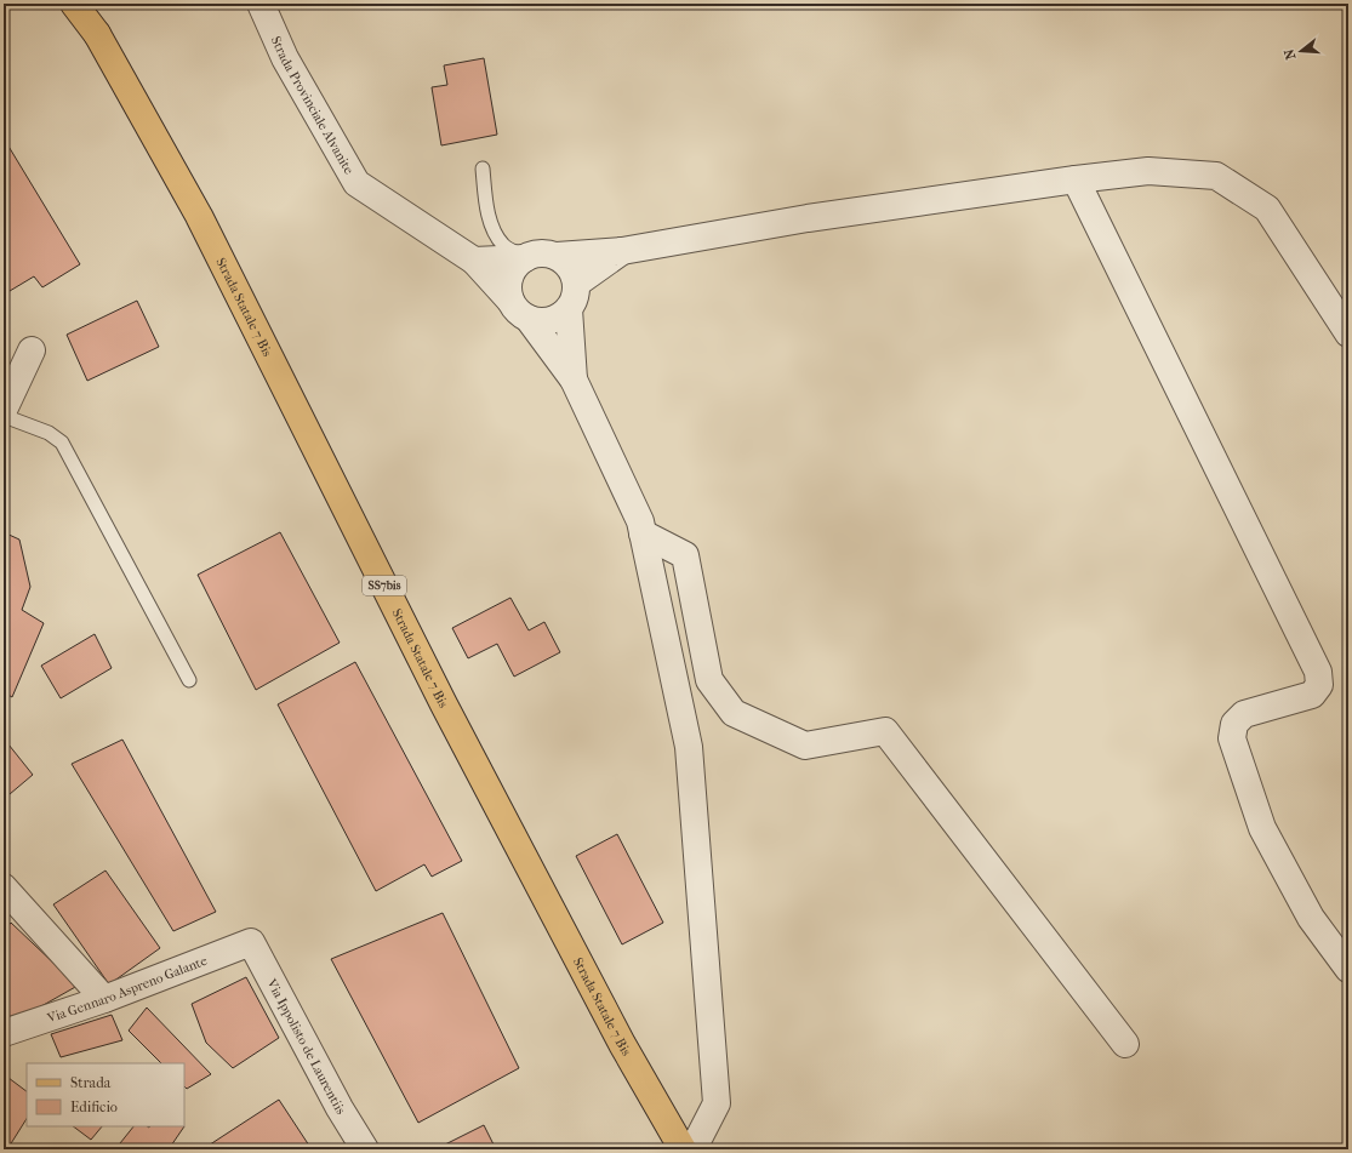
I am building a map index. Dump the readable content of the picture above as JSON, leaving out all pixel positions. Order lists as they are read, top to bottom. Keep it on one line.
{"streets":{"main road":["Strada Statale 7 Bis","SS7bis"],"street":["Strada Provinciale Alvanite","Via Gennaro Aspreno Galante","Via Ippolisto de Laurentiis"]},"crossings":[["Strada Statale 7 Bis","SS7bis"],["Via Gennaro Aspreno Galante","Via Ippolisto de Laurentiis"]],"legend":["Strada","Edificio"],"north":"left"}
